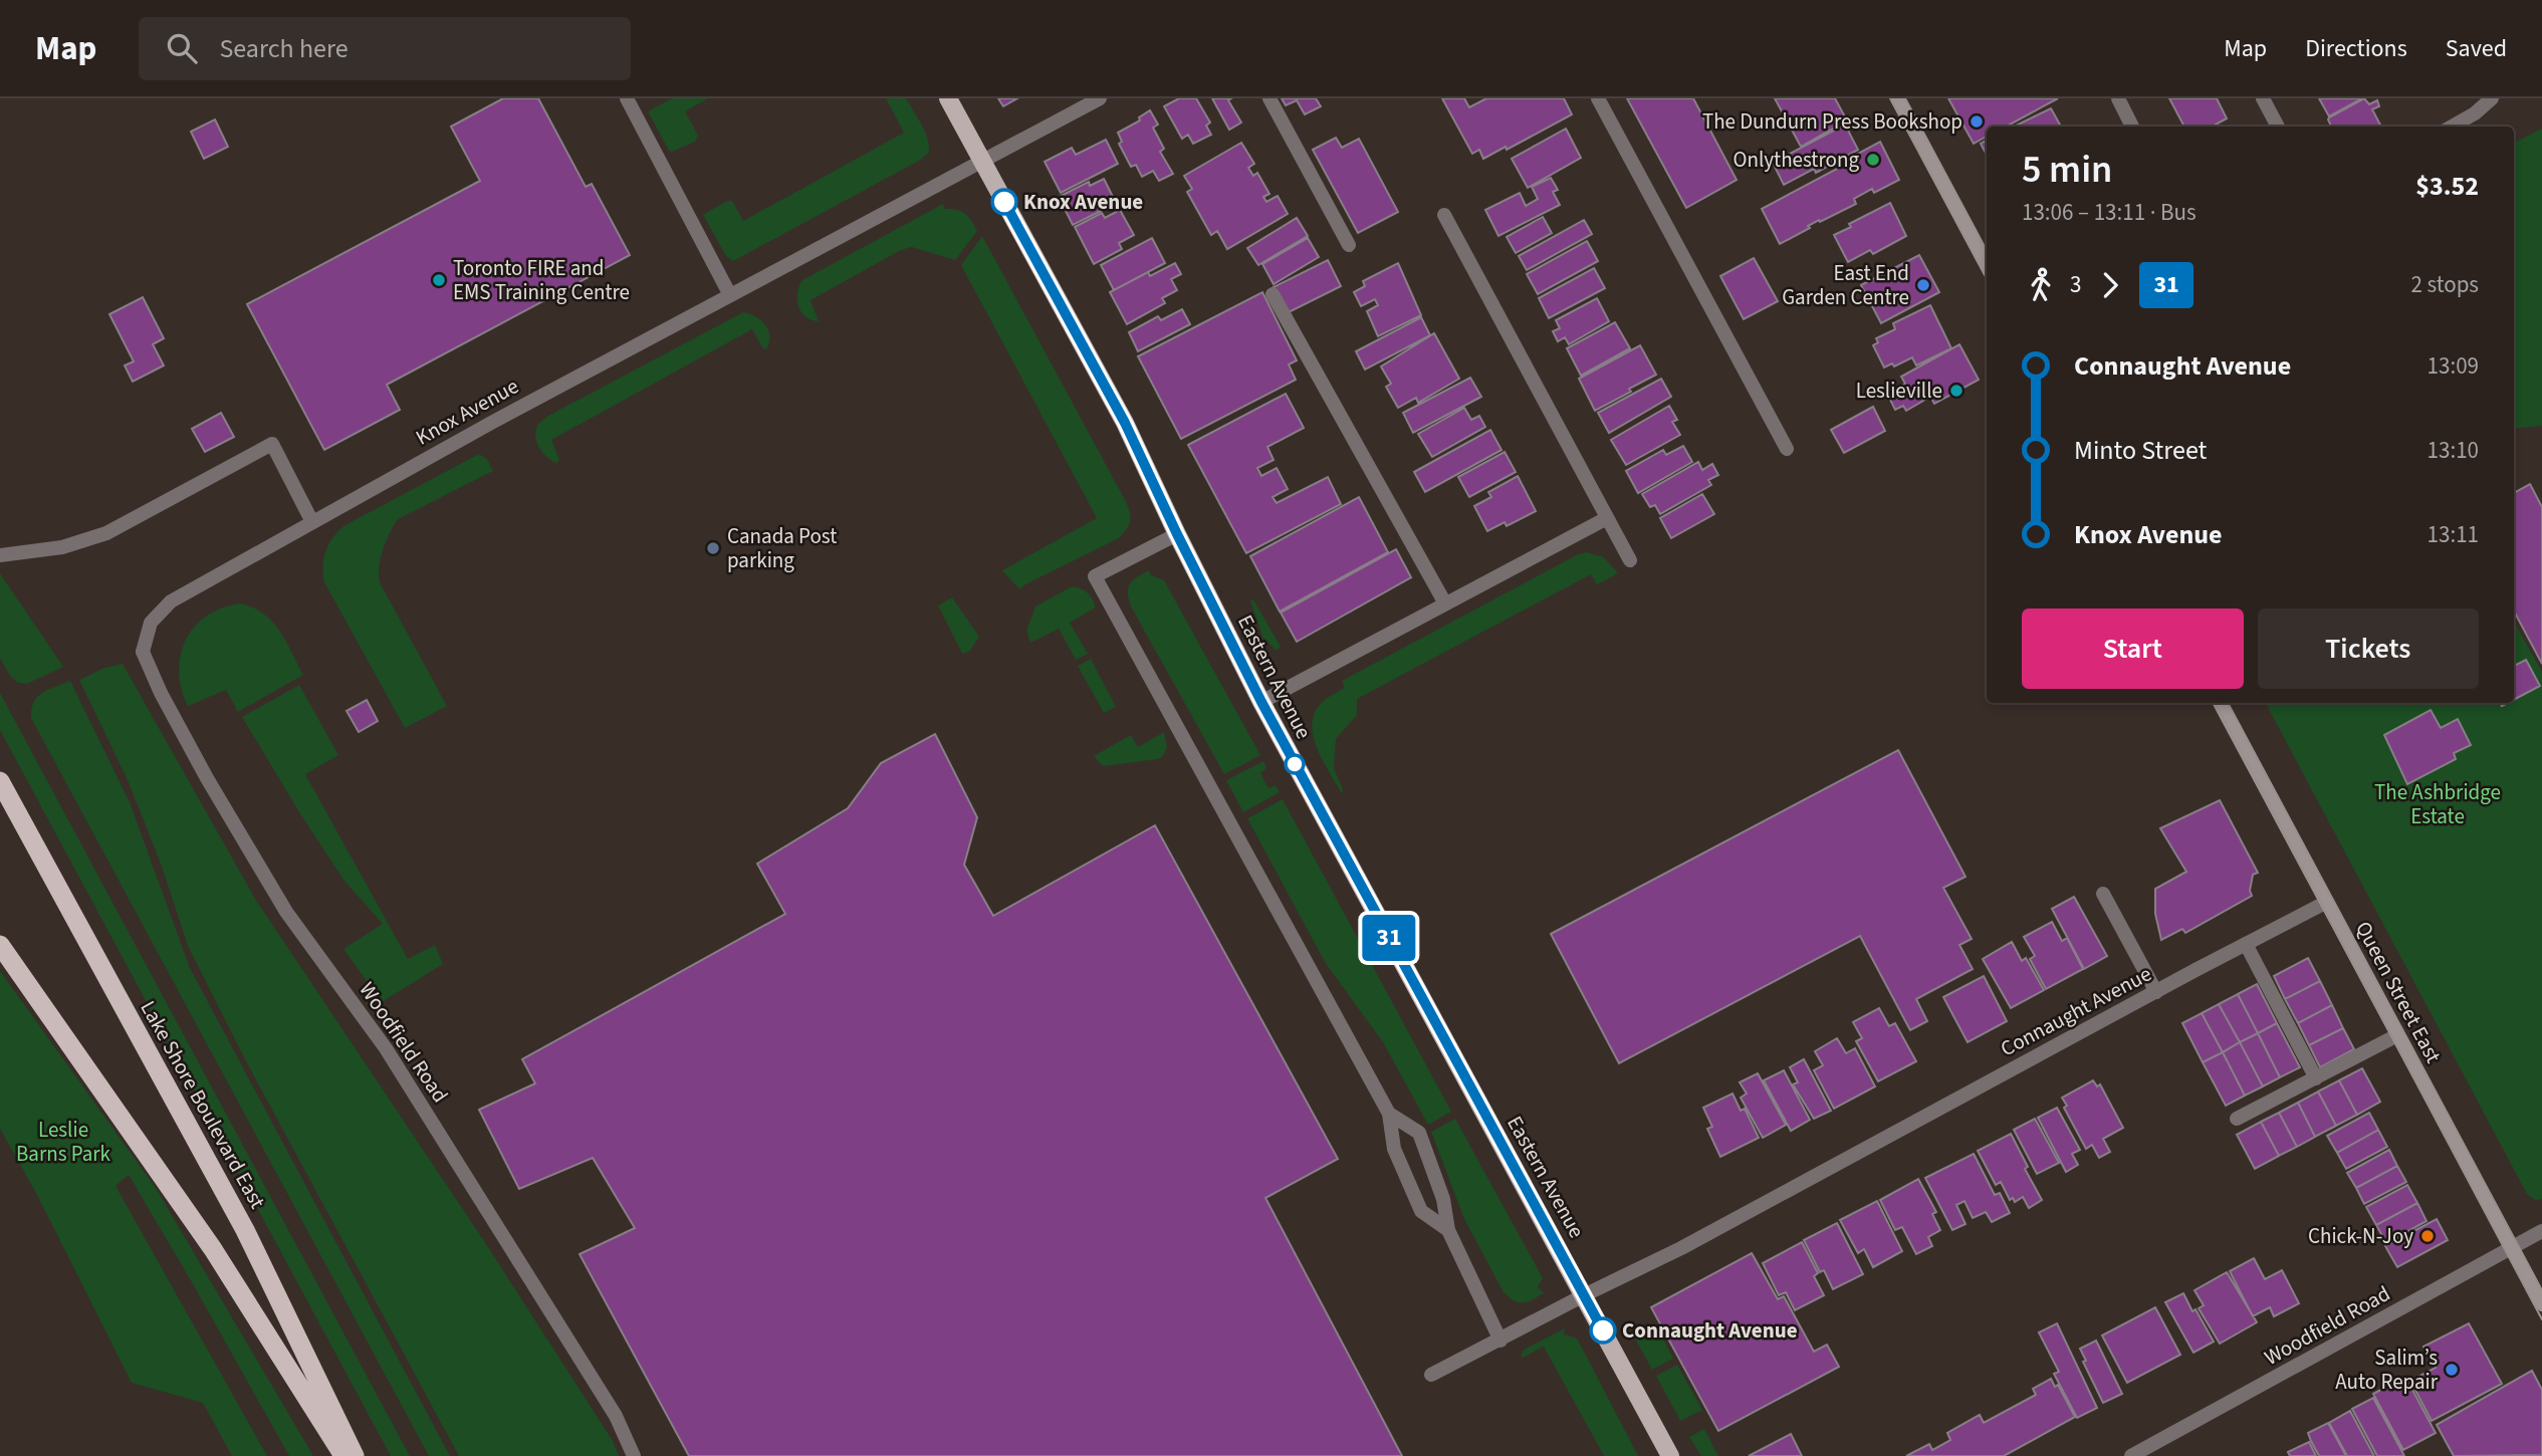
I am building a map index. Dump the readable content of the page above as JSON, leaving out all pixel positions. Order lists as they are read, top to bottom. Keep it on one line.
{"streets":{"highway":["Lake Shore Boulevard East"],"main road":["Eastern Avenue","Queen Street East"],"street":["Knox Avenue","Connaught Avenue","Woodfield Road"]},"crossings":[["Knox Avenue","Eastern Avenue"],["Knox Avenue","Woodfield Road"],["Eastern Avenue","Connaught Avenue"],["Queen Street East","Connaught Avenue"],["Queen Street East","Woodfield Road"]],"parks":["The Ashbridge Estate","Leslie Barns Park"],"places":["The Dundurn Press Bookshop","Onlythestrong","Knox Avenue","Toronto FIRE and EMS Training Centre","East End Garden Centre","Leslieville","Canada Post parking","Chick-N-Joy","Connaught Avenue","Salim’s Auto Repair"],"lines":["bus line 31"],"page":{"header":"Map","search":"Search here","nav":["Map","Directions","Saved"],"on_map":"31","heading":["5 min","13:06 – 13:11 · Bus","$3.52"],"legs":["3","31","2 stops"],"list":[{"name":"Connaught Avenue","value":"13:09"},{"name":"Minto Street","value":"13:10"},{"name":"Knox Avenue","value":"13:11"}],"buttons":["Start","Tickets"]}}
